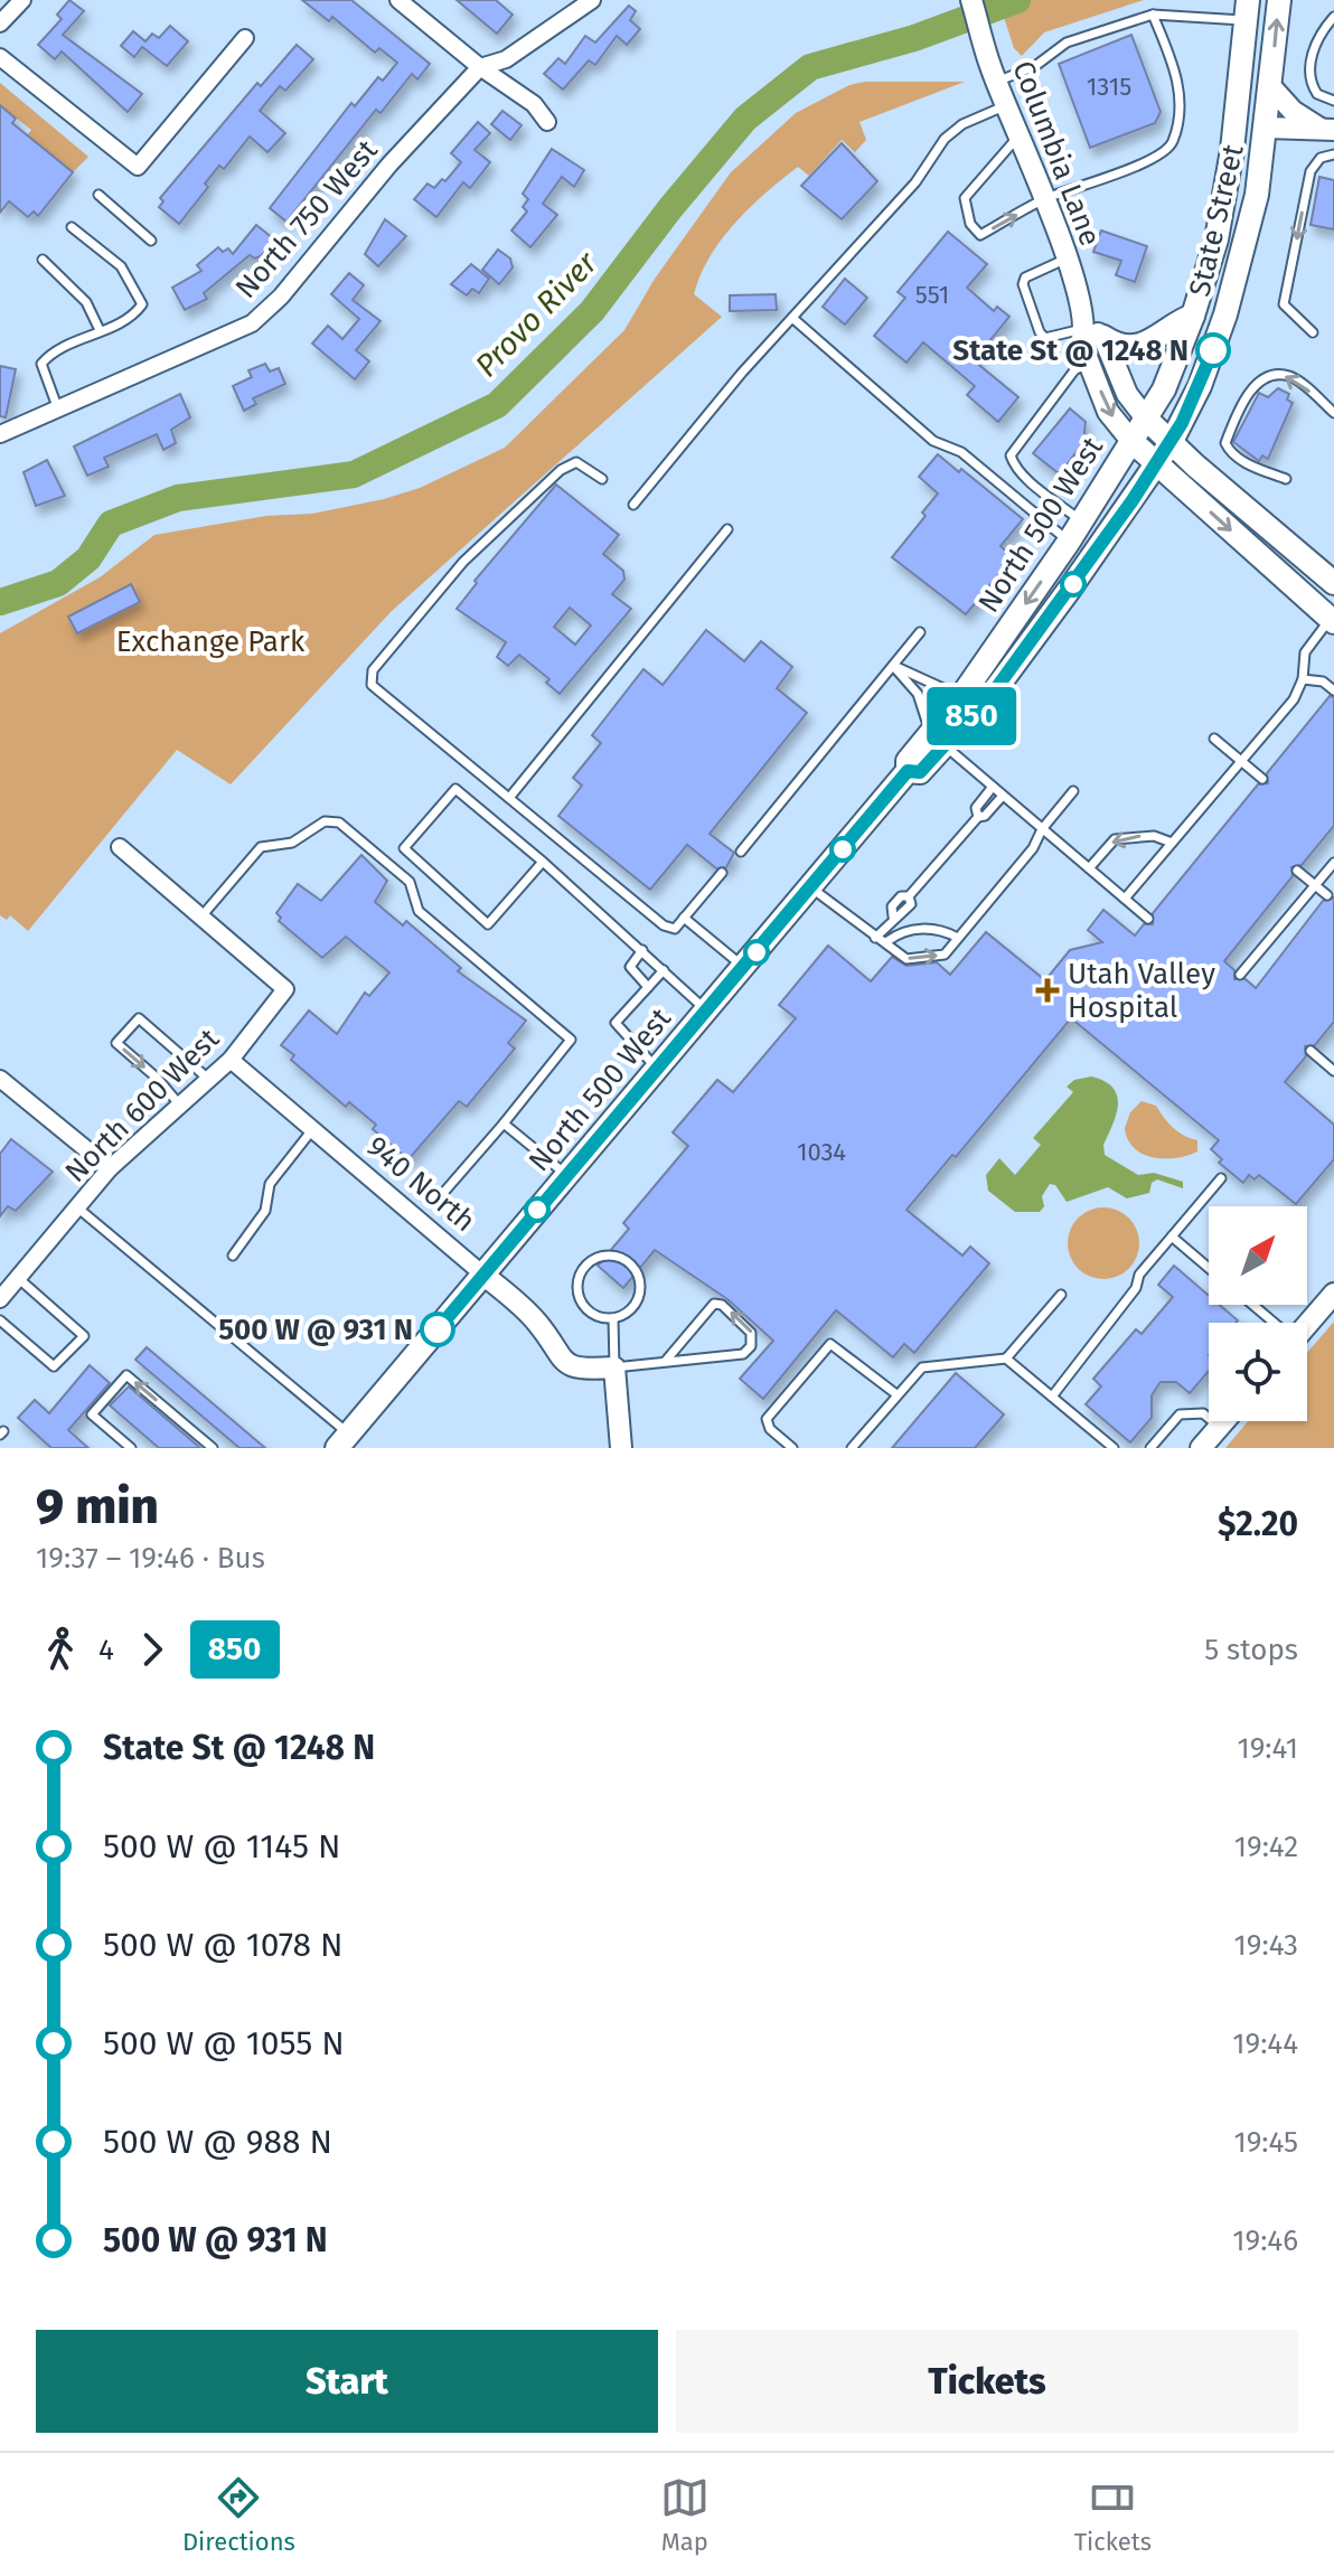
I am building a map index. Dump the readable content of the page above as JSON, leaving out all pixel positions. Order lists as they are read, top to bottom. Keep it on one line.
{"streets":{"main road":["Columbia Lane","State Street","North 500 West","940 North"],"street":["North 750 West","North 600 West"]},"crossings":[["Columbia Lane","State Street"],["Columbia Lane","North 500 West"],["State Street","North 500 West"],["North 500 West","940 North"],["North 600 West","940 North"]],"water":["Provo River"],"parks":["Exchange Park"],"places":{"other":["State St @ 1248 N","500 W @ 931 N"],"health":["Utah Valley Hospital"]},"lines":["bus line 850"],"house_numbers":["1315","551","1034"],"north":"top right","page":{"on_map":"850","heading":["9 min","19:37 – 19:46 · Bus","$2.20"],"legs":["4","850","5 stops"],"list":[{"name":"State St @ 1248 N","value":"19:41"},{"name":"500 W @ 1145 N","value":"19:42"},{"name":"500 W @ 1078 N","value":"19:43"},{"name":"500 W @ 1055 N","value":"19:44"},{"name":"500 W @ 988 N","value":"19:45"},{"name":"500 W @ 931 N","value":"19:46"}],"buttons":["Start","Tickets"],"tabs":["Directions","Map","Tickets"]}}
